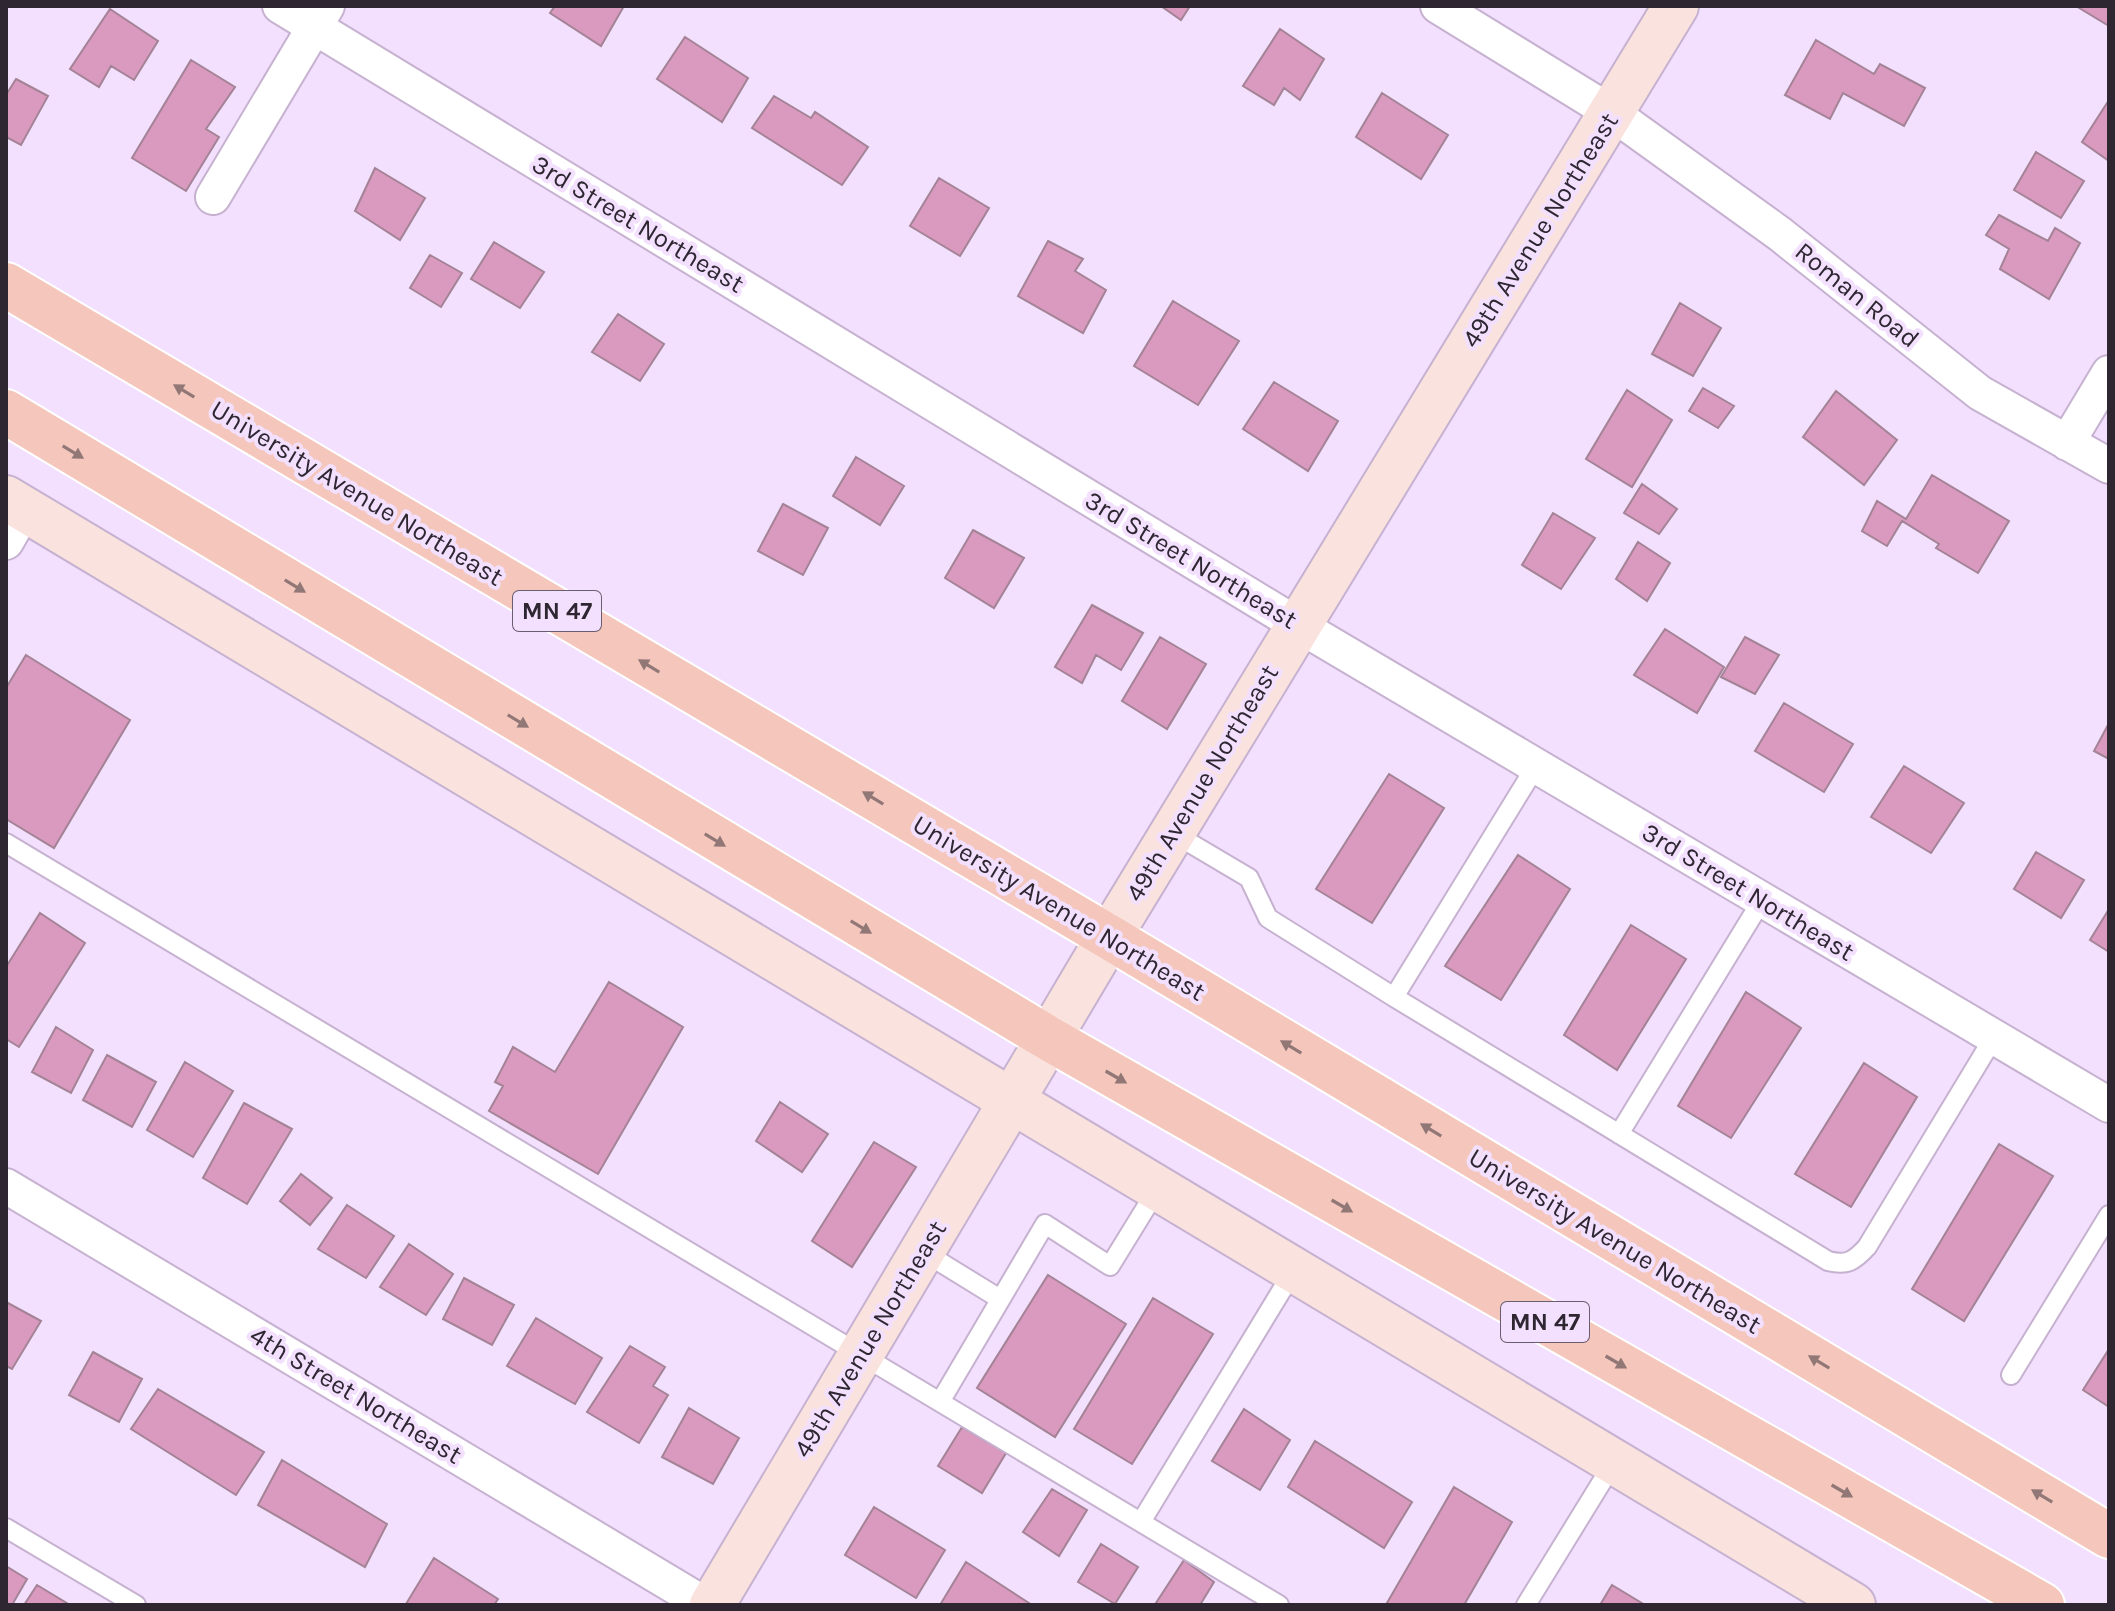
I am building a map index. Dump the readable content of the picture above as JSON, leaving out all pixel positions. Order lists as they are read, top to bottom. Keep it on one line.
{"streets":{"main road":["University Avenue Northeast","MN 47"],"street":["3rd Street Northeast","49th Avenue Northeast","Roman Road","4th Street Northeast"]},"crossings":[["3rd Street Northeast","49th Avenue Northeast"],["49th Avenue Northeast","Roman Road"],["49th Avenue Northeast","University Avenue Northeast"],["49th Avenue Northeast","MN 47"],["49th Avenue Northeast","4th Street Northeast"]]}
